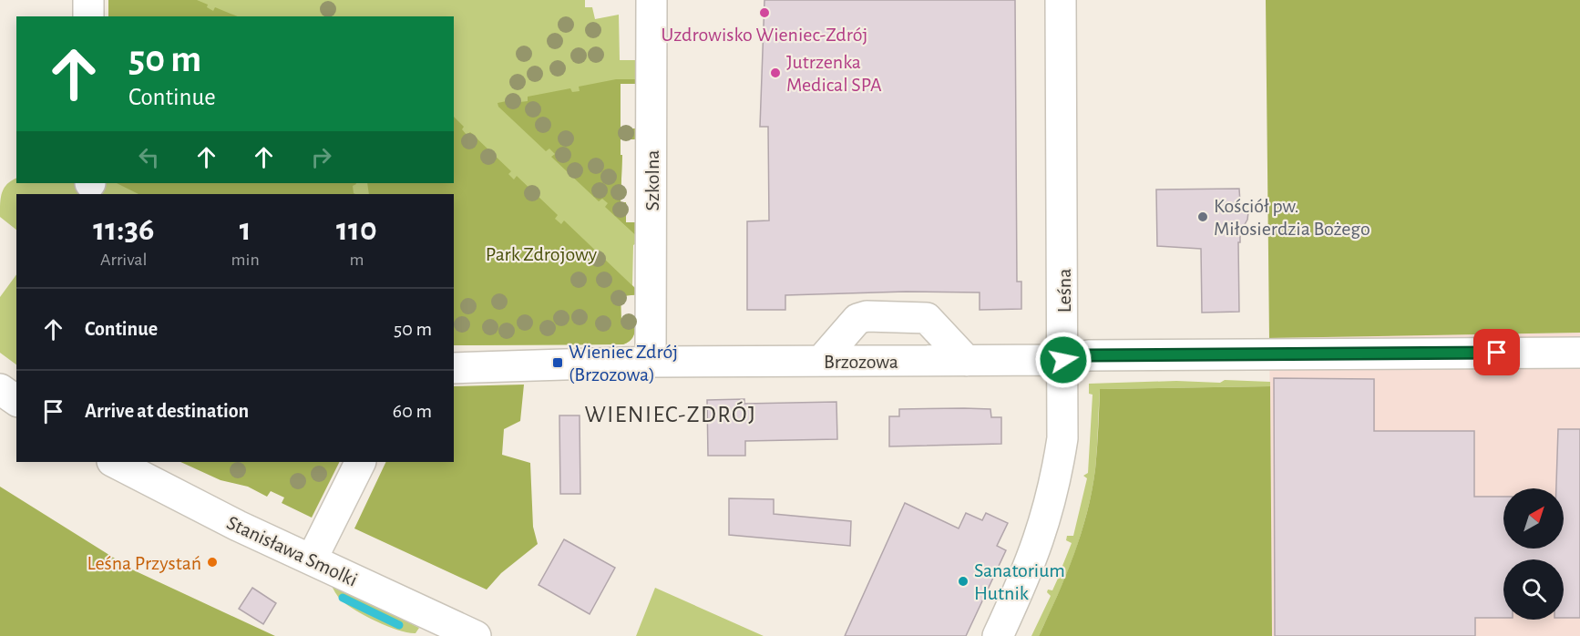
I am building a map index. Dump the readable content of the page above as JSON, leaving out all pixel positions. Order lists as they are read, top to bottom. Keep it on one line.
{"streets":{"street":["Szkolna","Leśna","Brzozowa","Stanisława Smolki"]},"crossings":[["Szkolna","Brzozowa"],["Leśna","Brzozowa"]],"districts":["WIENIEC-ZDRÓJ"],"parks":["Park Zdrojowy"],"places":{"other":["Uzdrowisko Wieniec-Zdrój","Jutrzenka Medical SPA","Kościół pw. Miłosierdzia Bożego","Leśna Przystań","Sanatorium Hutnik"],"transit":["Wieniec Zdrój (Brzozowa)"]},"north":"top right","page":{"turn":["50 m","Continue"],"eta":["11:36","Arrival","1","min","110","m"],"list":[{"name":"Continue","value":"50 m"},{"name":"Arrive at destination","value":"60 m"}]}}
